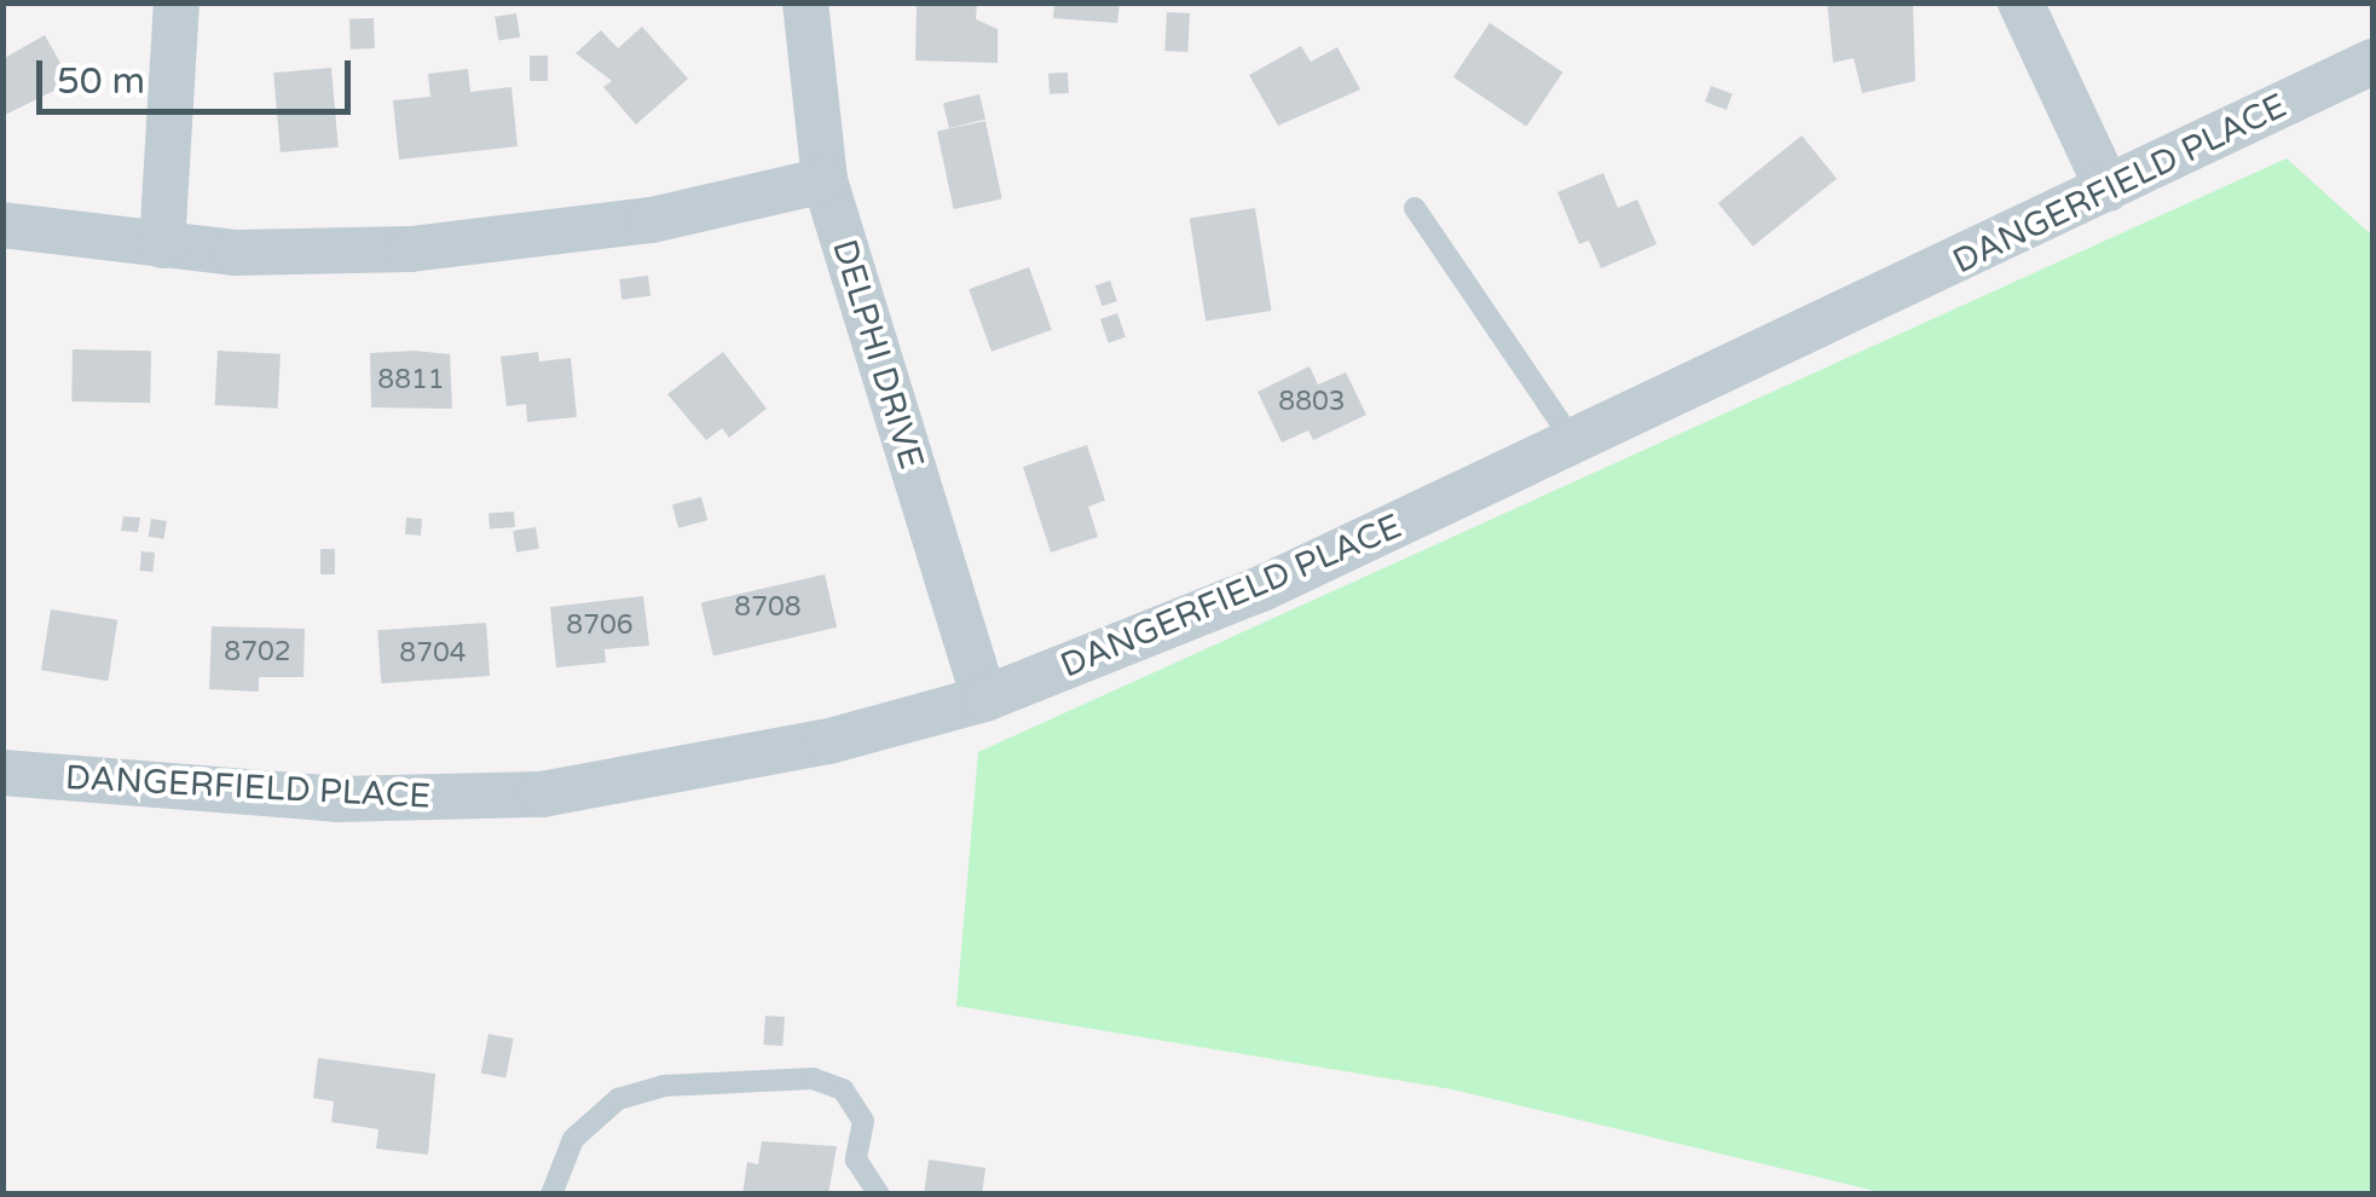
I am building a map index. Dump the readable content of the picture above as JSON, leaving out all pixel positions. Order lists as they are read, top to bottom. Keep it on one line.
{"streets":{"street":["DANGERFIELD PLACE","DELPHI DRIVE"]},"crossings":[["DANGERFIELD PLACE","DELPHI DRIVE"]],"house_numbers":["8811","8803","8708","8706","8702","8704"],"scale_bar":"50 m"}
